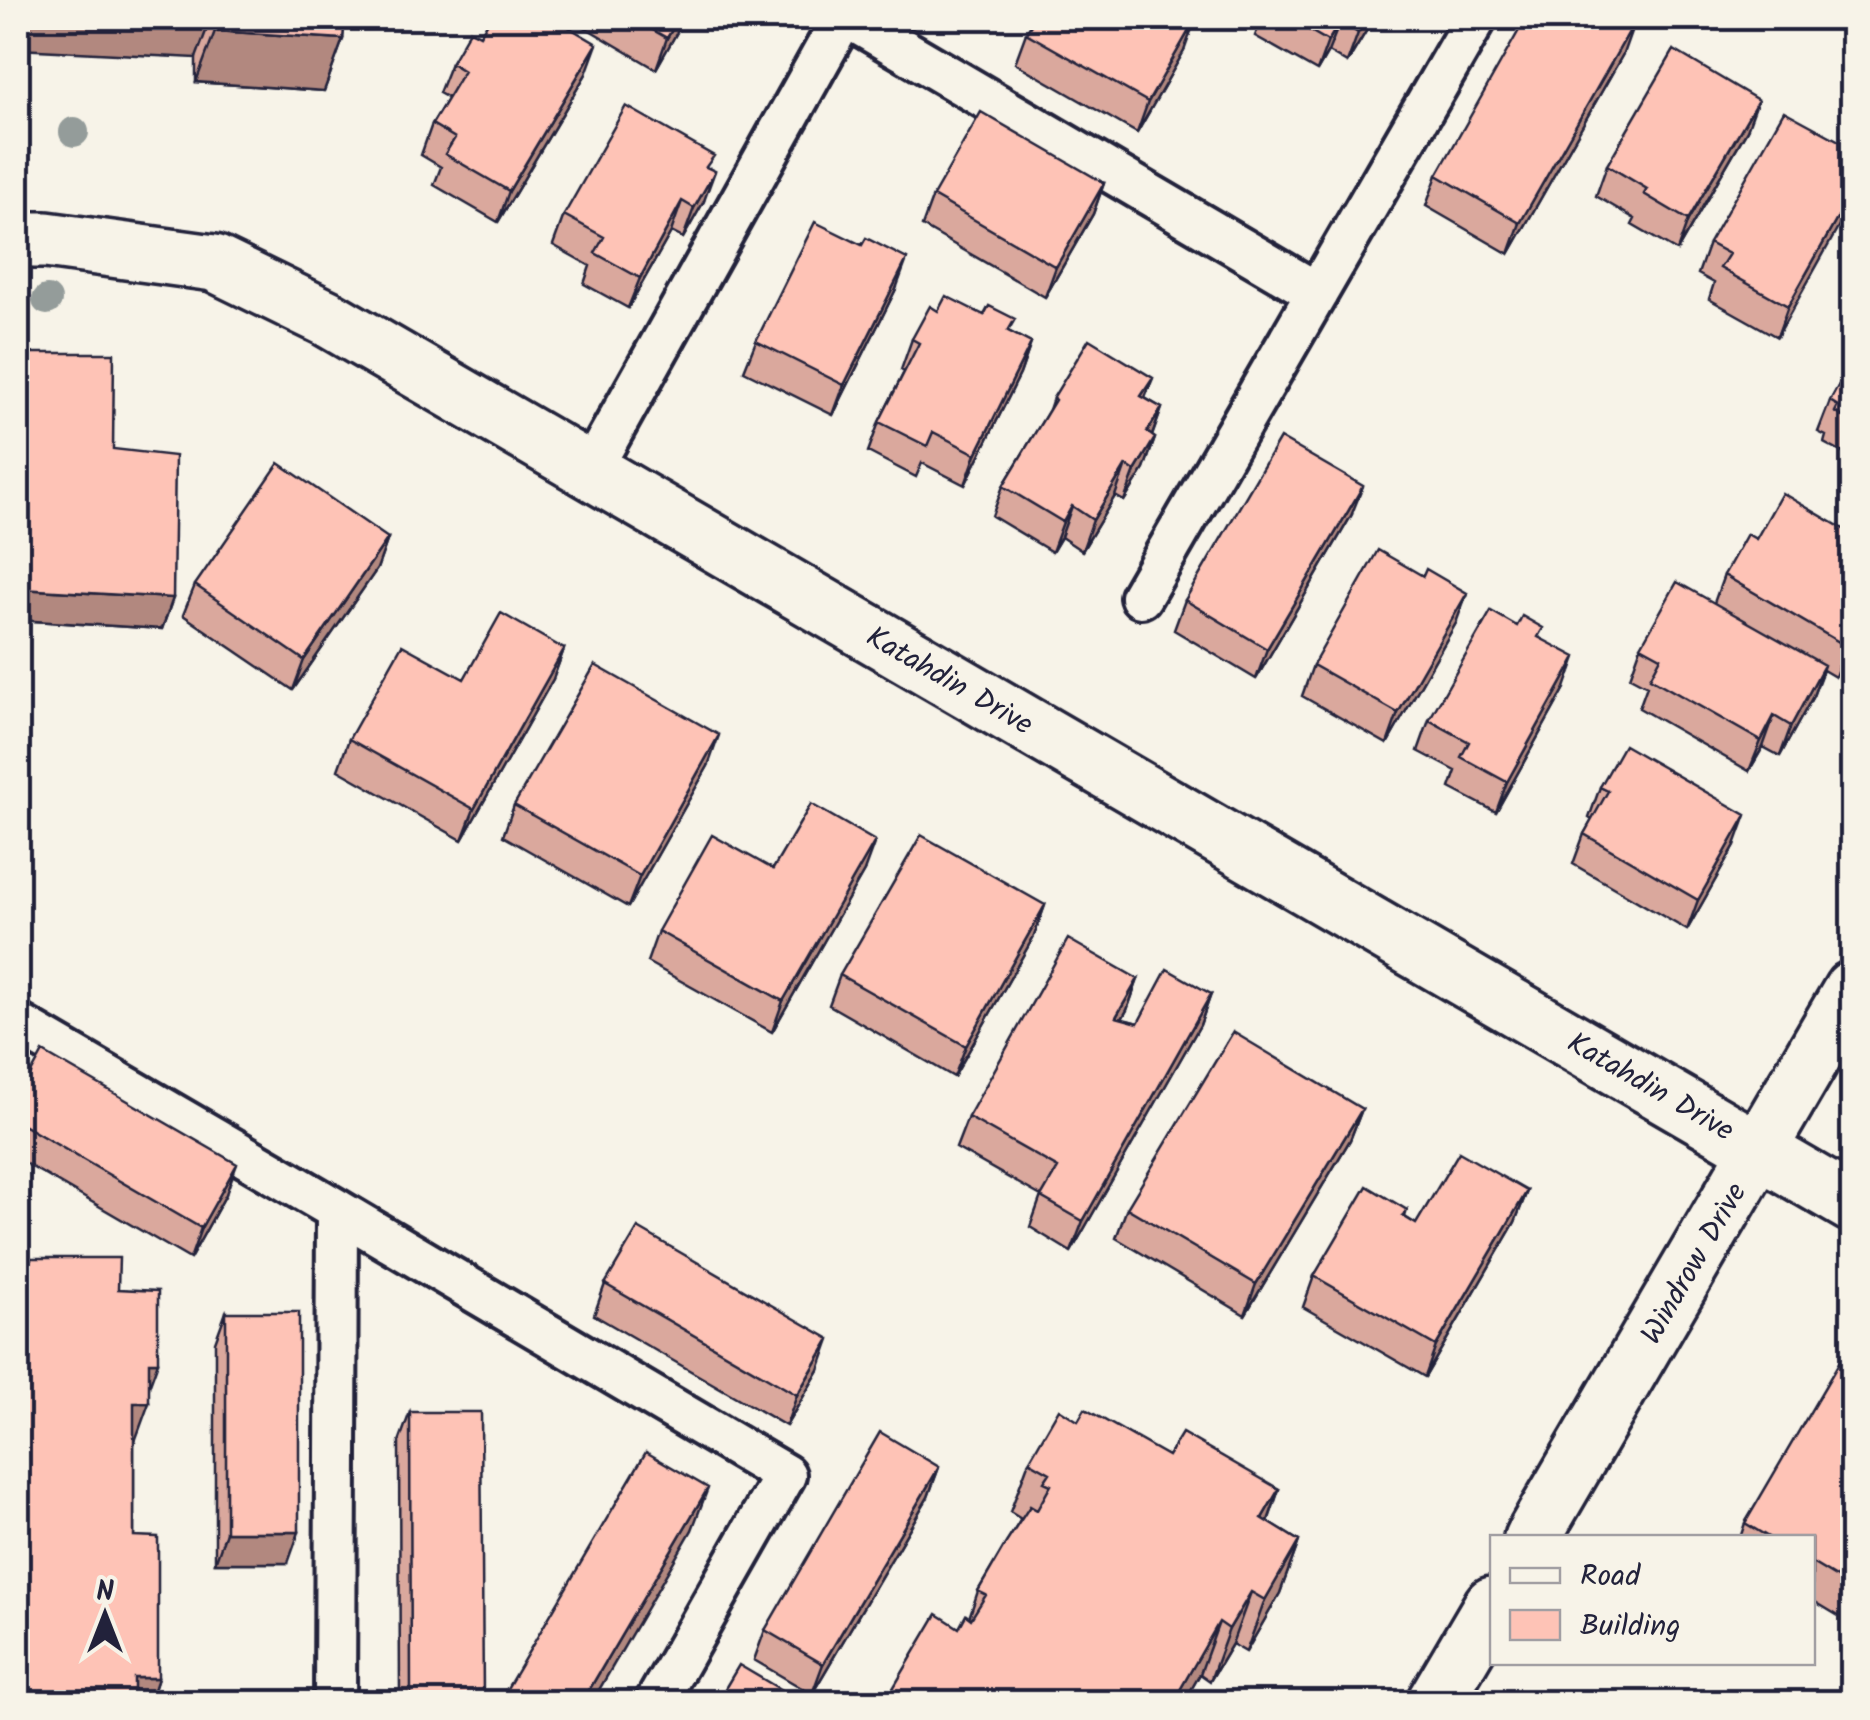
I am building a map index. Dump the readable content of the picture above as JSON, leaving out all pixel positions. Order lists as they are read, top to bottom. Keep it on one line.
{"streets":{"street":["Katahdin Drive","Windrow Drive"]},"crossings":[["Katahdin Drive","Windrow Drive"]],"legend":["Road","Building"],"north":"top"}
